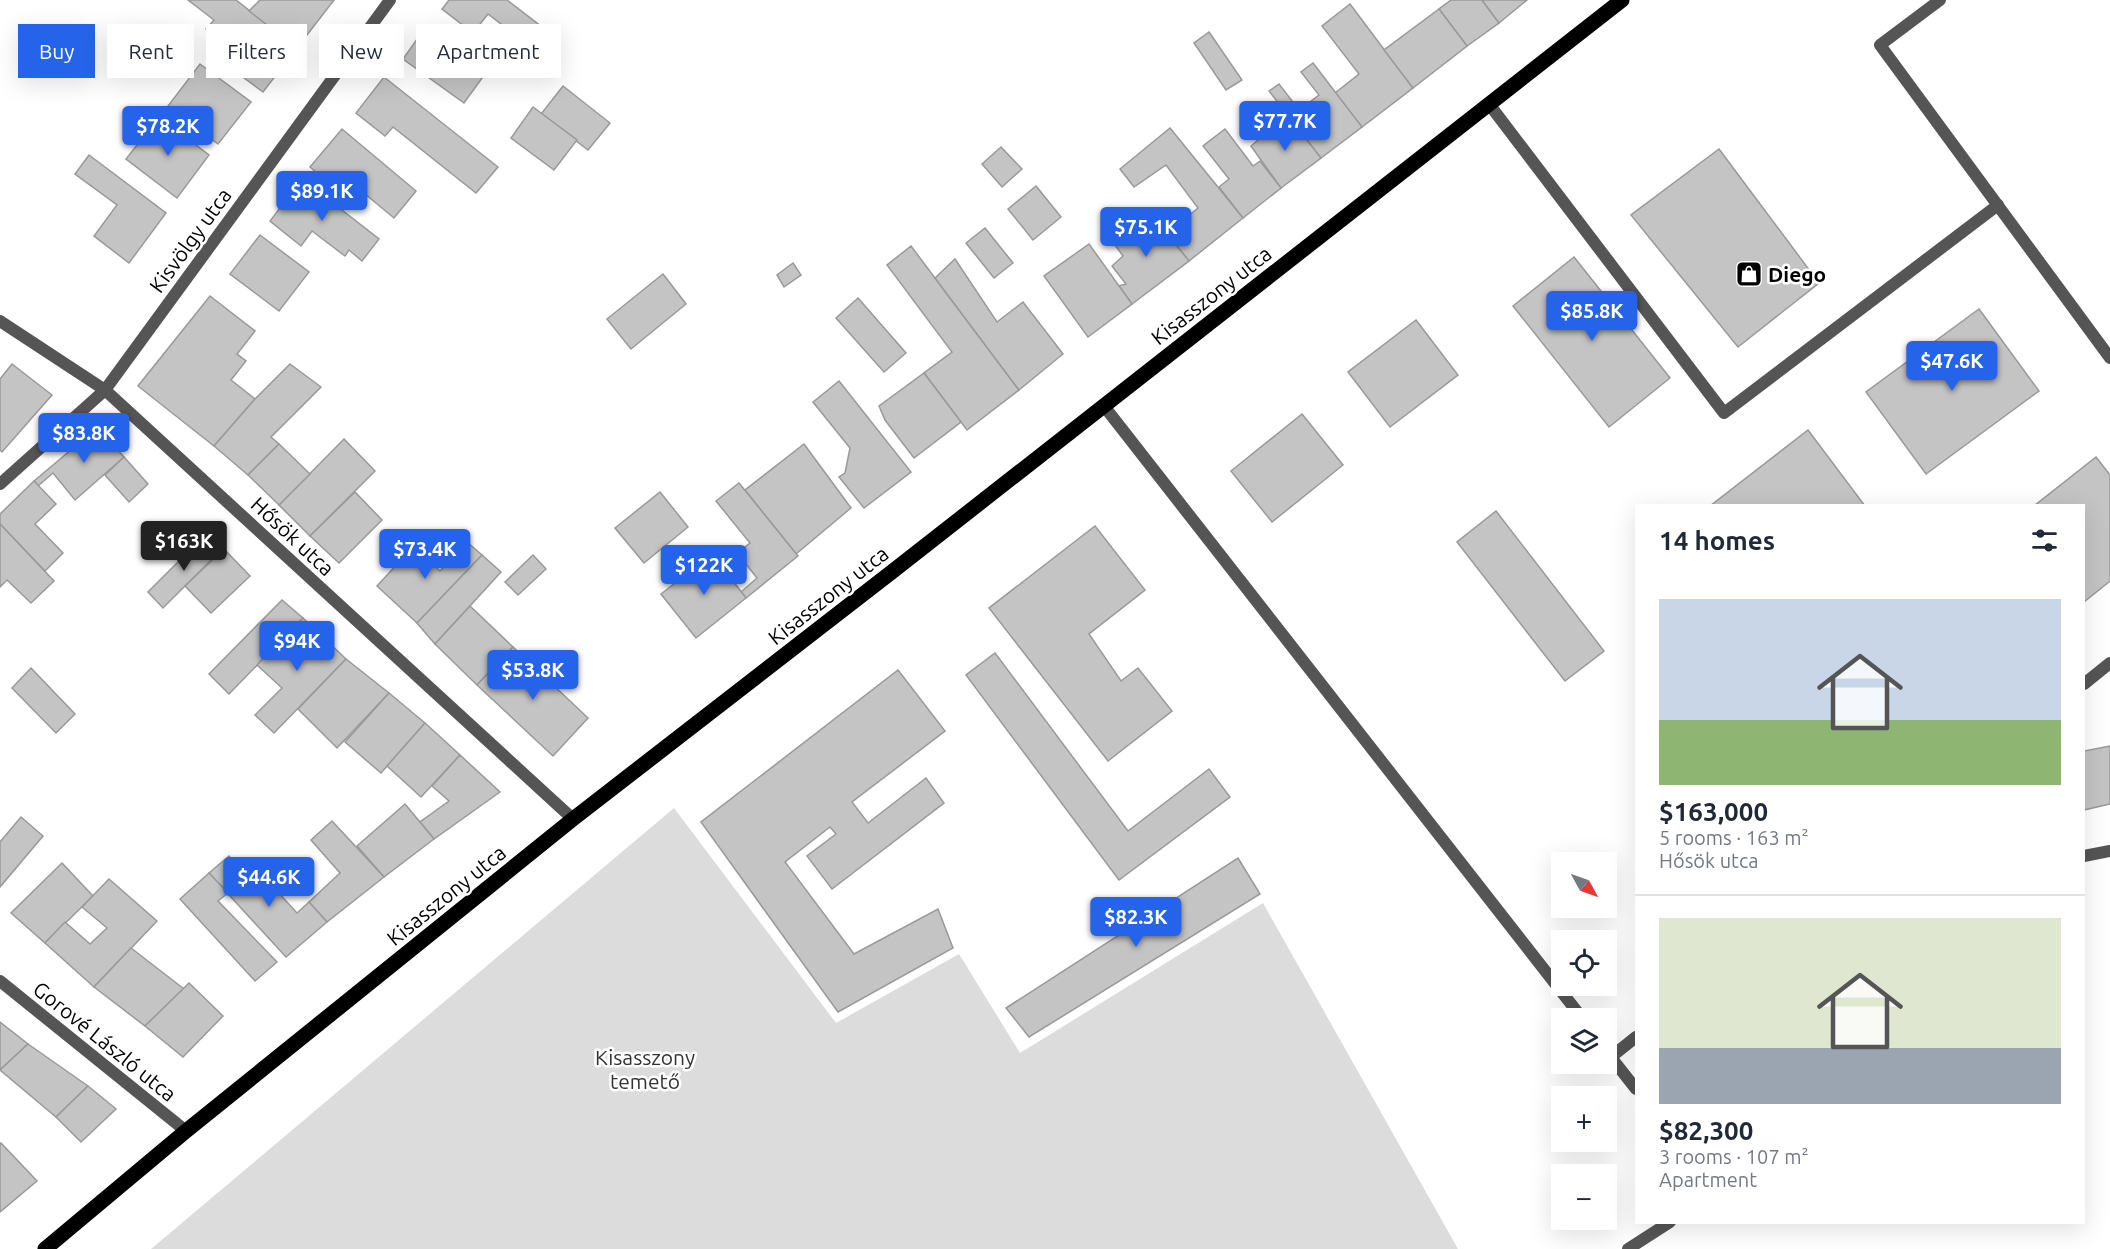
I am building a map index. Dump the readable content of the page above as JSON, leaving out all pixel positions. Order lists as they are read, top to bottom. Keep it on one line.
{"streets":{"main road":["Kisasszony utca"],"street":["Kisvölgy utca","Hősök utca","Gorové László utca"]},"crossings":[["Kisvölgy utca","Hősök utca"],["Kisasszony utca","Hősök utca"],["Kisasszony utca","Gorové László utca"]],"parks":["Kisasszony temető"],"places":{"shop":["Diego"]},"north":"bottom right","page":{"chip":["Buy","Rent","Filters","New","Apartment"],"price":["$77.7K","$78.2K","$89.1K","$75.1K","$85.8K","$47.6K","$83.8K","$163K","$73.4K","$122K","$94K","$53.8K","$44.6K","$82.3K"],"heading":"14 homes","list":[{"name":"$163,000","note":"5 rooms · 163 m² · Hősök utca"},{"name":"$82,300","note":"3 rooms · 107 m² · Apartment"}],"map_buttons":["+","−"]}}
